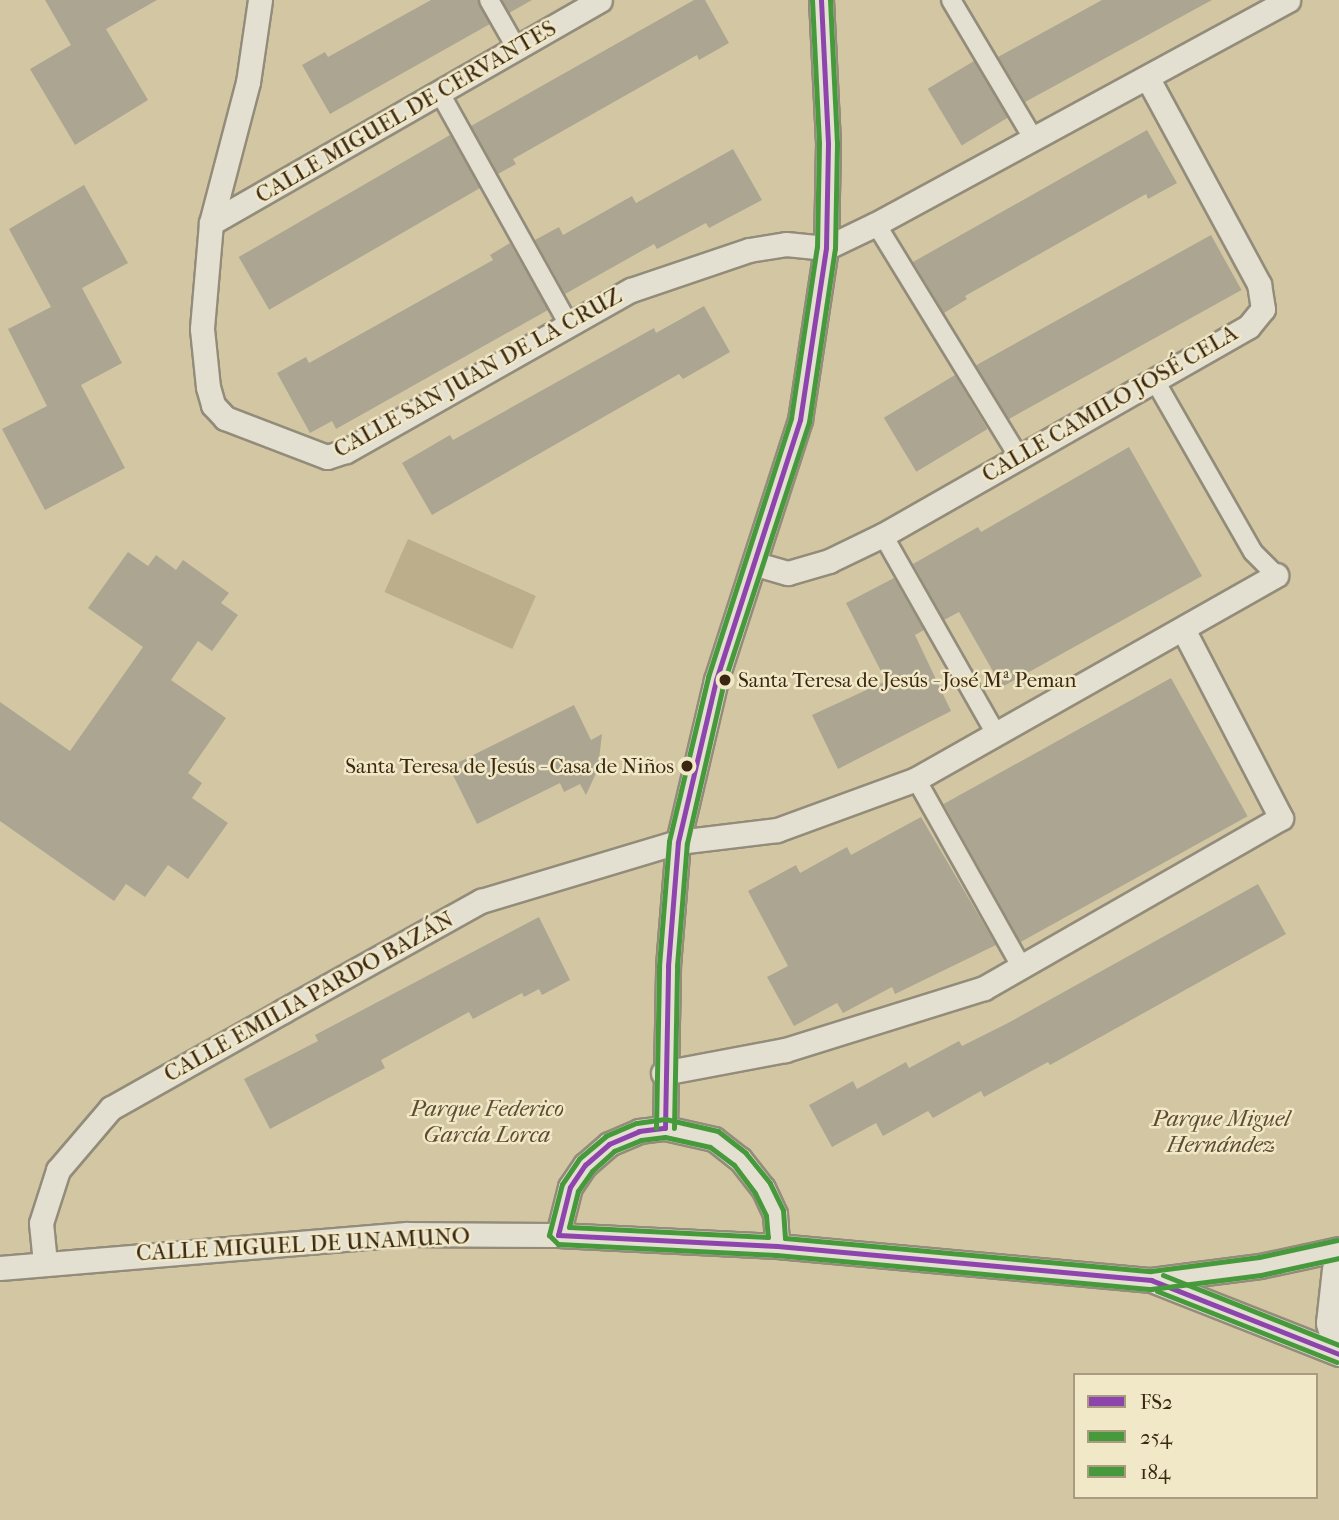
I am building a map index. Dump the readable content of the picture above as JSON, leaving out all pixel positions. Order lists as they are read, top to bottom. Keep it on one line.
{"streets":{"street":["CALLE MIGUEL DE CERVANTES","CALLE SAN JUAN DE LA CRUZ","CALLE CAMILO JOSÉ CELA","CALLE EMILIA PARDO BAZÁN","CALLE MIGUEL DE UNAMUNO"]},"crossings":[["CALLE MIGUEL DE CERVANTES","CALLE SAN JUAN DE LA CRUZ"],["CALLE EMILIA PARDO BAZÁN","CALLE MIGUEL DE UNAMUNO"]],"parks":["Parque Federico García Lorca","Parque Miguel Hernández"],"places":["Santa Teresa de Jesús - José Mª Peman","Santa Teresa de Jesús - Casa de Niños"],"lines":["transit line FS2","transit line 254","transit line 184"],"legend":["FS2","254","184"]}
